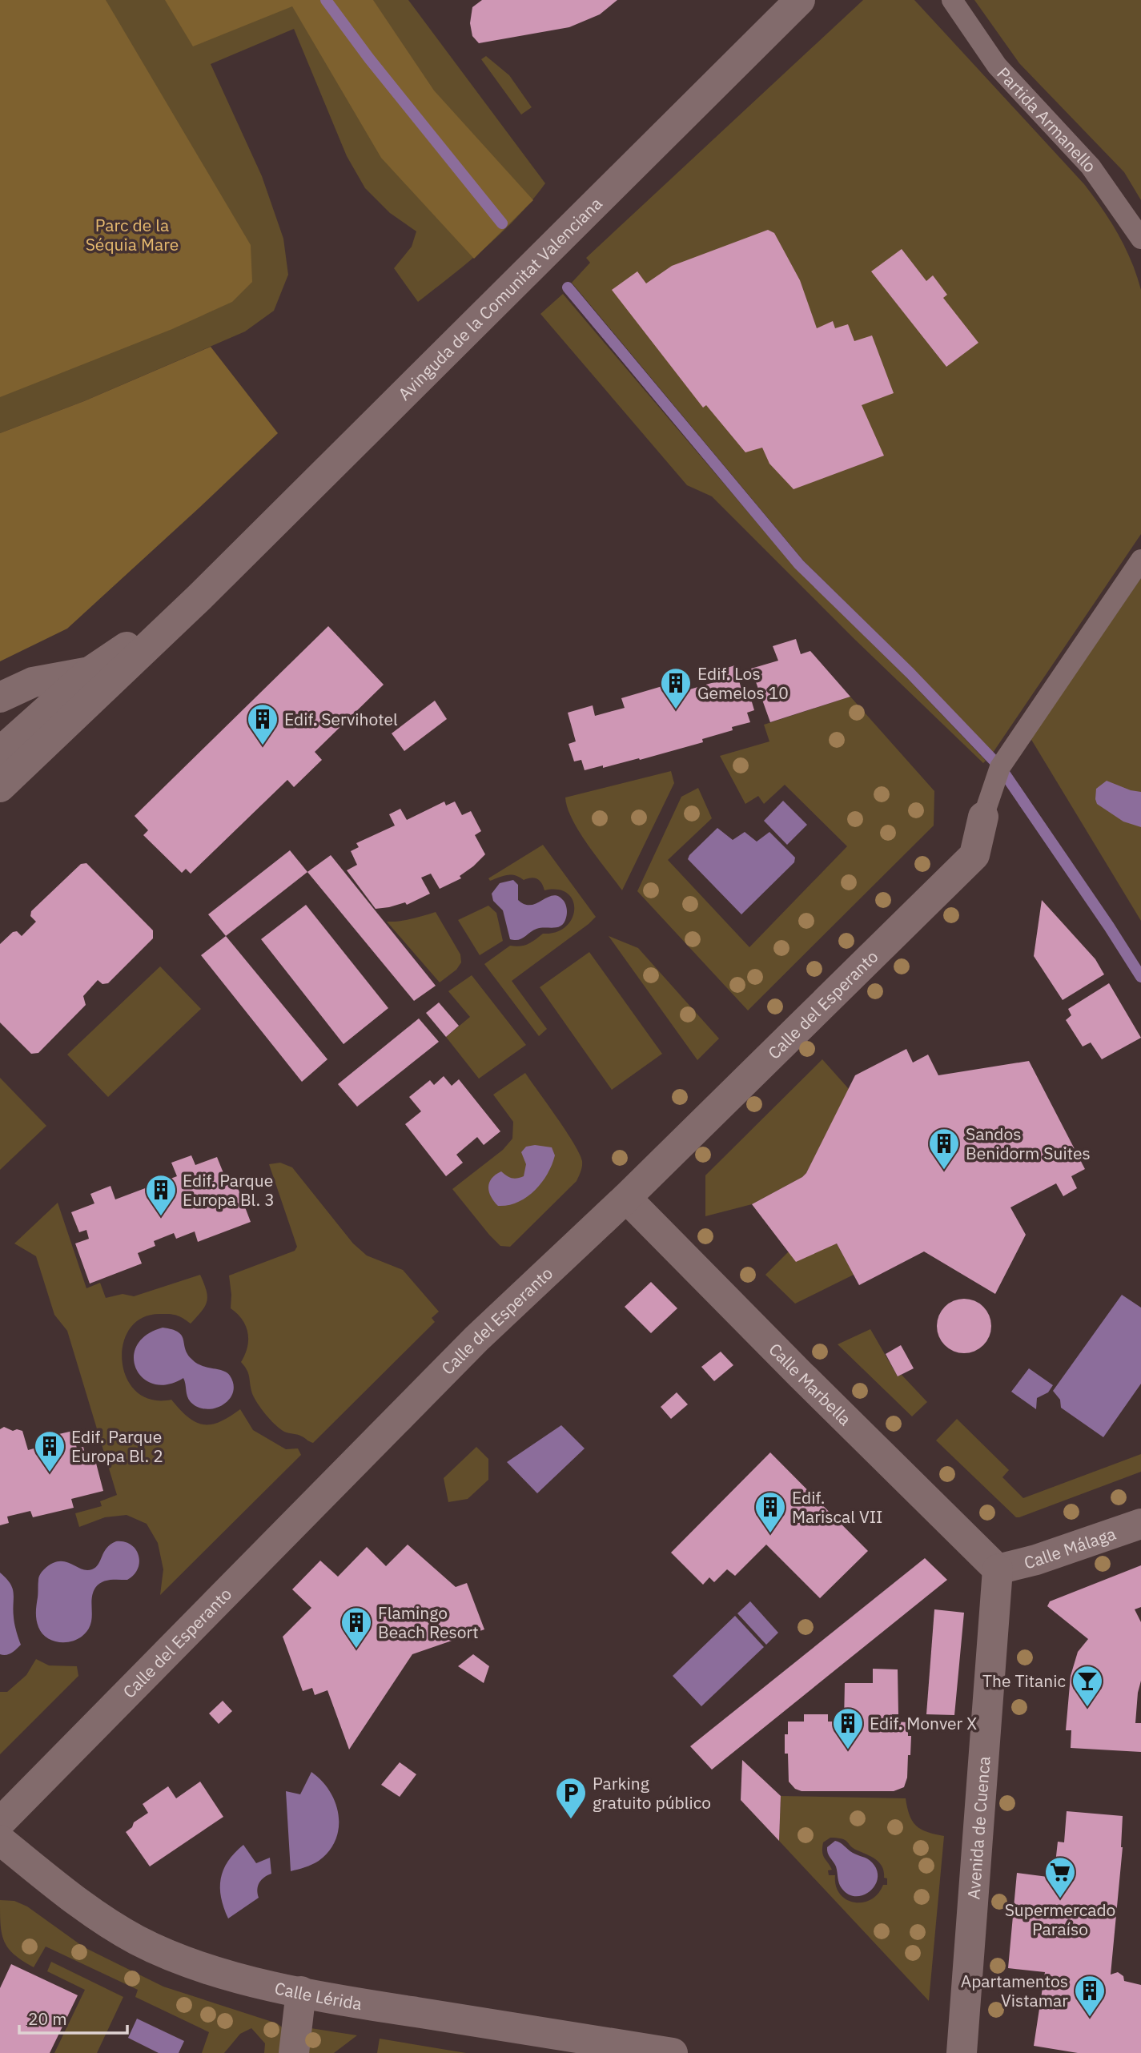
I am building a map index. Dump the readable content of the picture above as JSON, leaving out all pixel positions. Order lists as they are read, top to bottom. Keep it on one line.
{"streets":{"street":["Avinguda de la Comunitat Valenciana","Calle del Esperanto","Calle Marbella","Calle Málaga","Avenida de Cuenca","Calle Lérida"],"lane":["Partida Armanello"]},"crossings":[["Calle del Esperanto","Calle Marbella"],["Calle Marbella","Calle Málaga"],["Calle Marbella","Avenida de Cuenca"],["Calle Málaga","Avenida de Cuenca"]],"parks":["Parc de la Séquia Mare"],"places":{"building":["Edif. Los Gemelos 10","Edif. Servihotel","Sandos Benidorm Suites","Edif. Parque Europa Bl. 3","Edif. Parque Europa Bl. 2","Edif. Mariscal VII","Flamingo Beach Resort","Edif. Monver X","Apartamentos Vistamar"],"bar":["The Titanic"],"parking":["Parking gratuito público"],"supermarket":["Supermercado Paraíso"]},"scale_bar":"20 m"}
